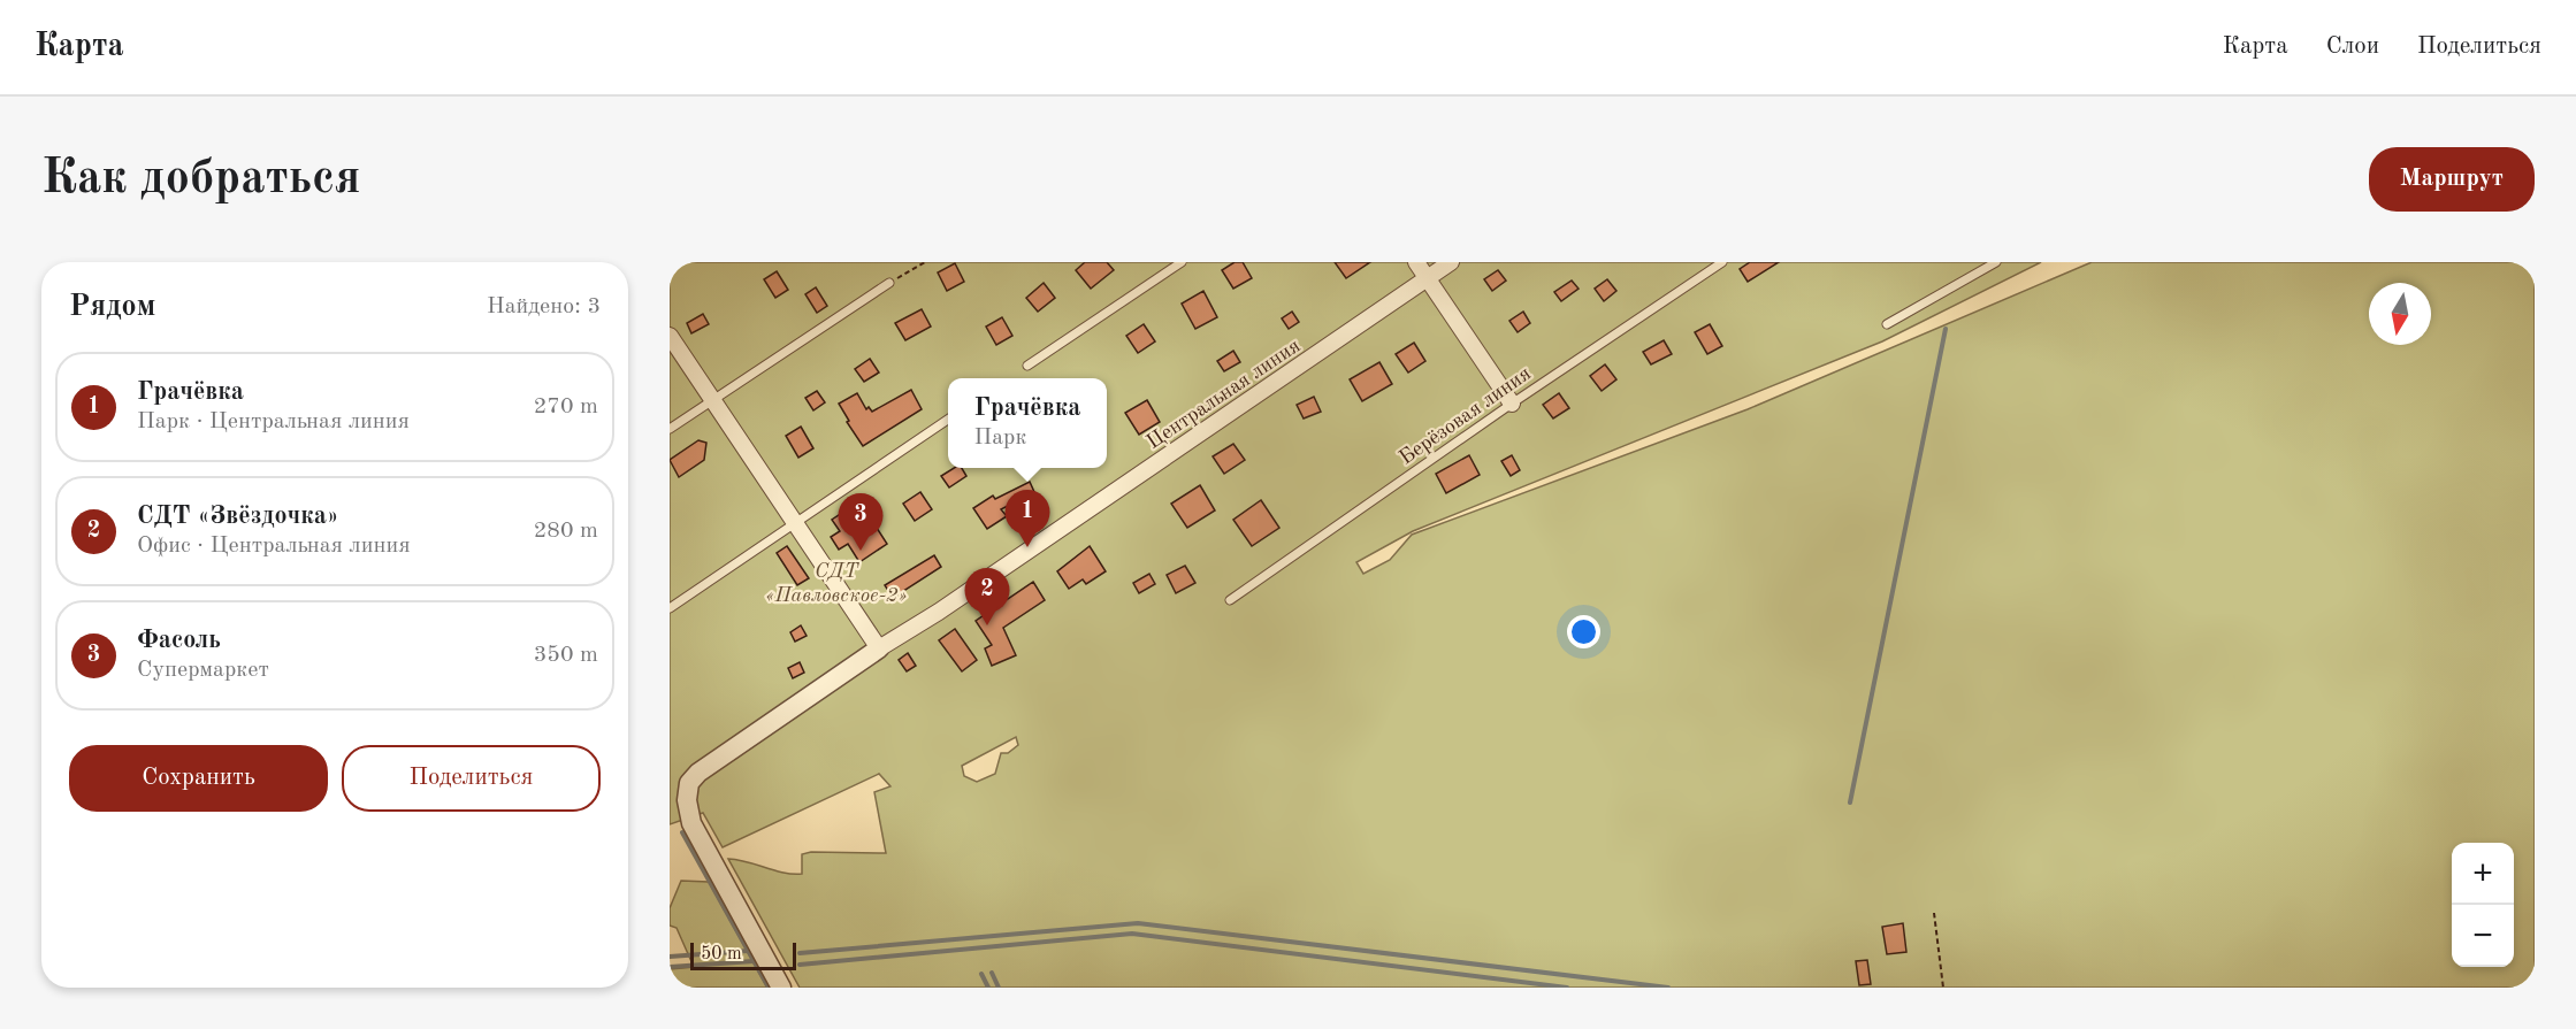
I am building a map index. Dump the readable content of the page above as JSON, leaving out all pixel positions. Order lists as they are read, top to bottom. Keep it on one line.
{"streets":{"street":["Центральная линия"],"lane":["Берёзовая линия"]},"parks":["СДТ «Павловское-2»"],"scale_bar":"50 m","north":"bottom","page":{"header":"Карта","nav":["Карта","Слои","Поделиться"],"buttons":["Маршрут",["Сохранить","Поделиться"]],"title":"Как добраться","heading":["Рядом","Найдено: 3"],"list":[{"mark":"1","name":"Грачёвка","note":"Парк · Центральная линия","value":"270 m"},{"mark":"2","name":"СДТ «Звёздочка»","note":"Офис · Центральная линия","value":"280 m"},{"mark":"3","name":"Фасоль","note":"Супермаркет","value":"350 m"}],"popup":["Грачёвка","Парк"],"pins":["1","3","2"],"map_buttons":["+","−"],"scale":"50 m"}}
